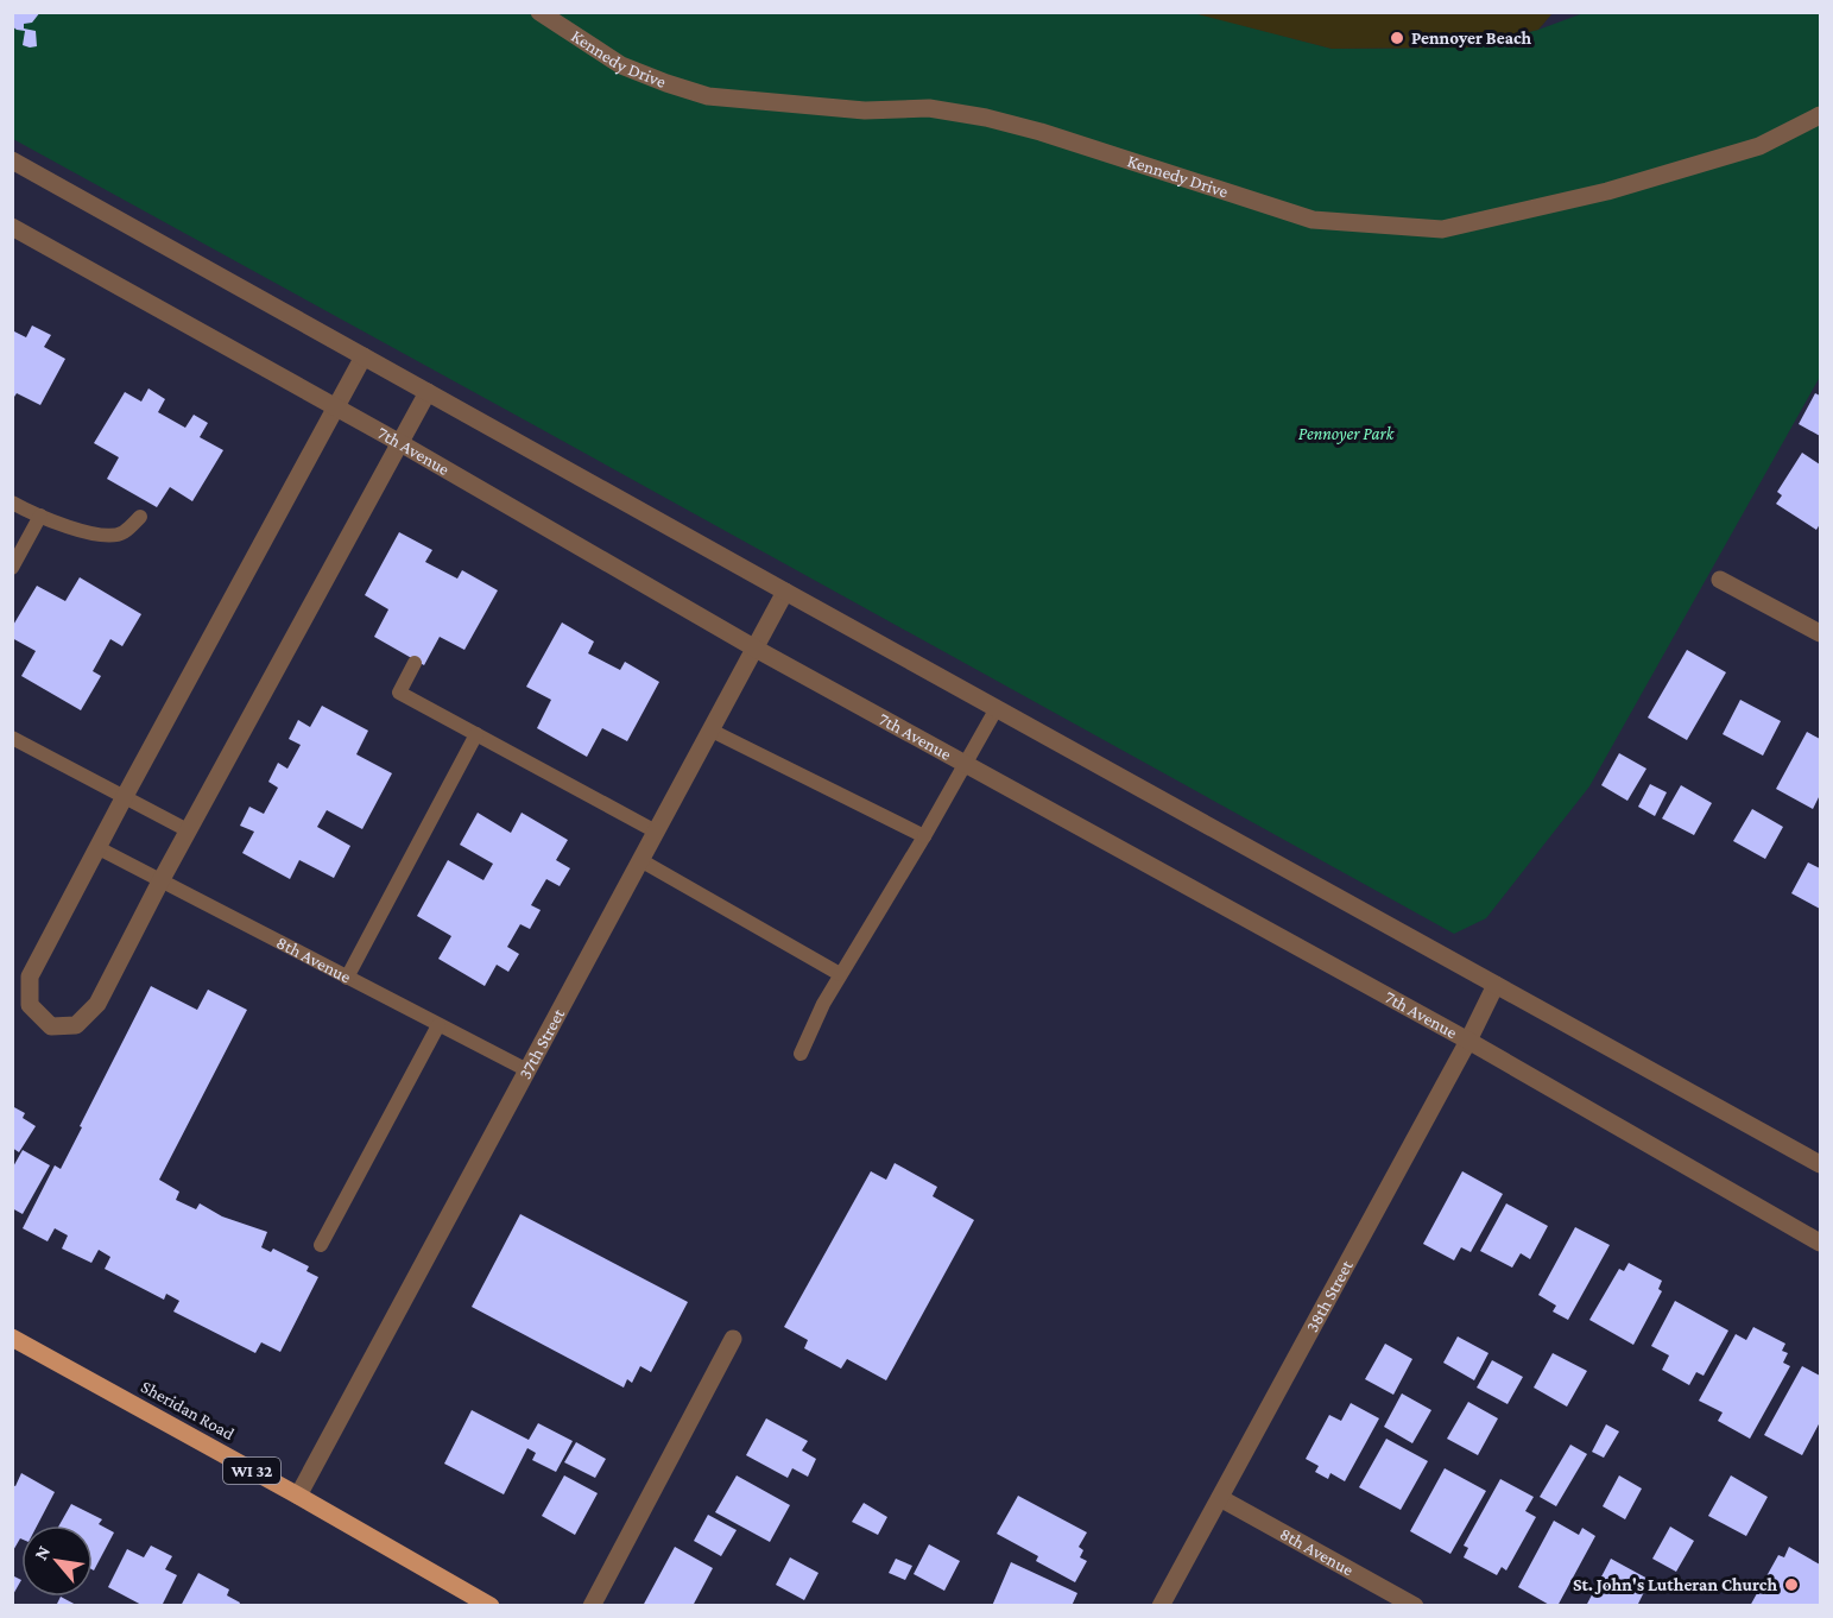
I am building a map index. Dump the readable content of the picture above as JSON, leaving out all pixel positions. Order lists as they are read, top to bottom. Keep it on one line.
{"streets":{"main road":["Sheridan Road","WI 32"],"street":["Kennedy Drive","7th Avenue","8th Avenue","37th Street","38th Street"]},"crossings":[["7th Avenue","37th Street"],["7th Avenue","38th Street"],["8th Avenue","37th Street"],["8th Avenue","38th Street"],["37th Street","Sheridan Road"]],"parks":["Pennoyer Park"],"places":["Pennoyer Beach","St. John's Lutheran Church"],"north":"top left"}
